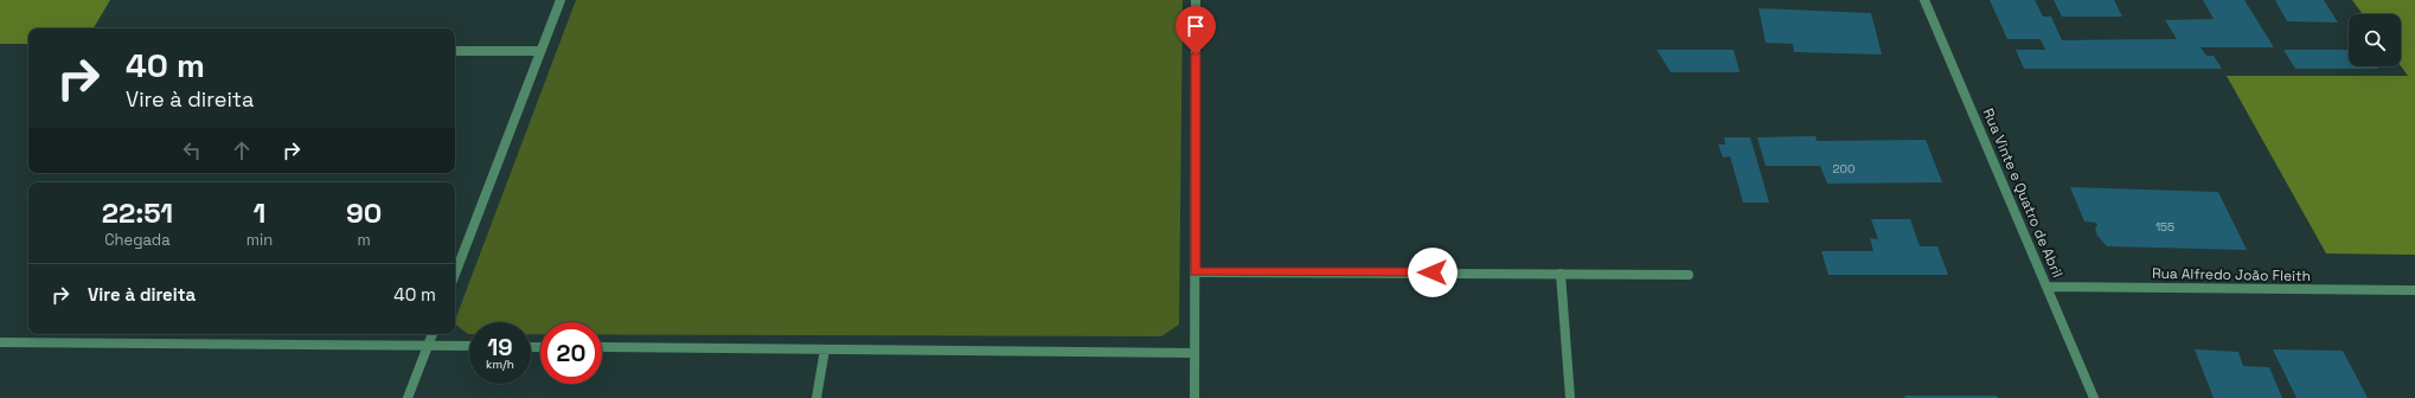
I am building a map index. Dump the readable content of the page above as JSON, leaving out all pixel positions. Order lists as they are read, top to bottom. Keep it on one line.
{"streets":{"street":["Rua Vinte e Quatro de Abril","Rua Alfredo João Fleith"]},"crossings":[["Rua Vinte e Quatro de Abril","Rua Alfredo João Fleith"]],"house_numbers":["200","155"],"page":{"turn":["40 m","Vire à direita"],"eta":["22:51","Chegada","1","min","90","m"],"list":[{"name":"Vire à direita","value":"40 m"}],"speed":"19 km/h","limit":"20"}}
